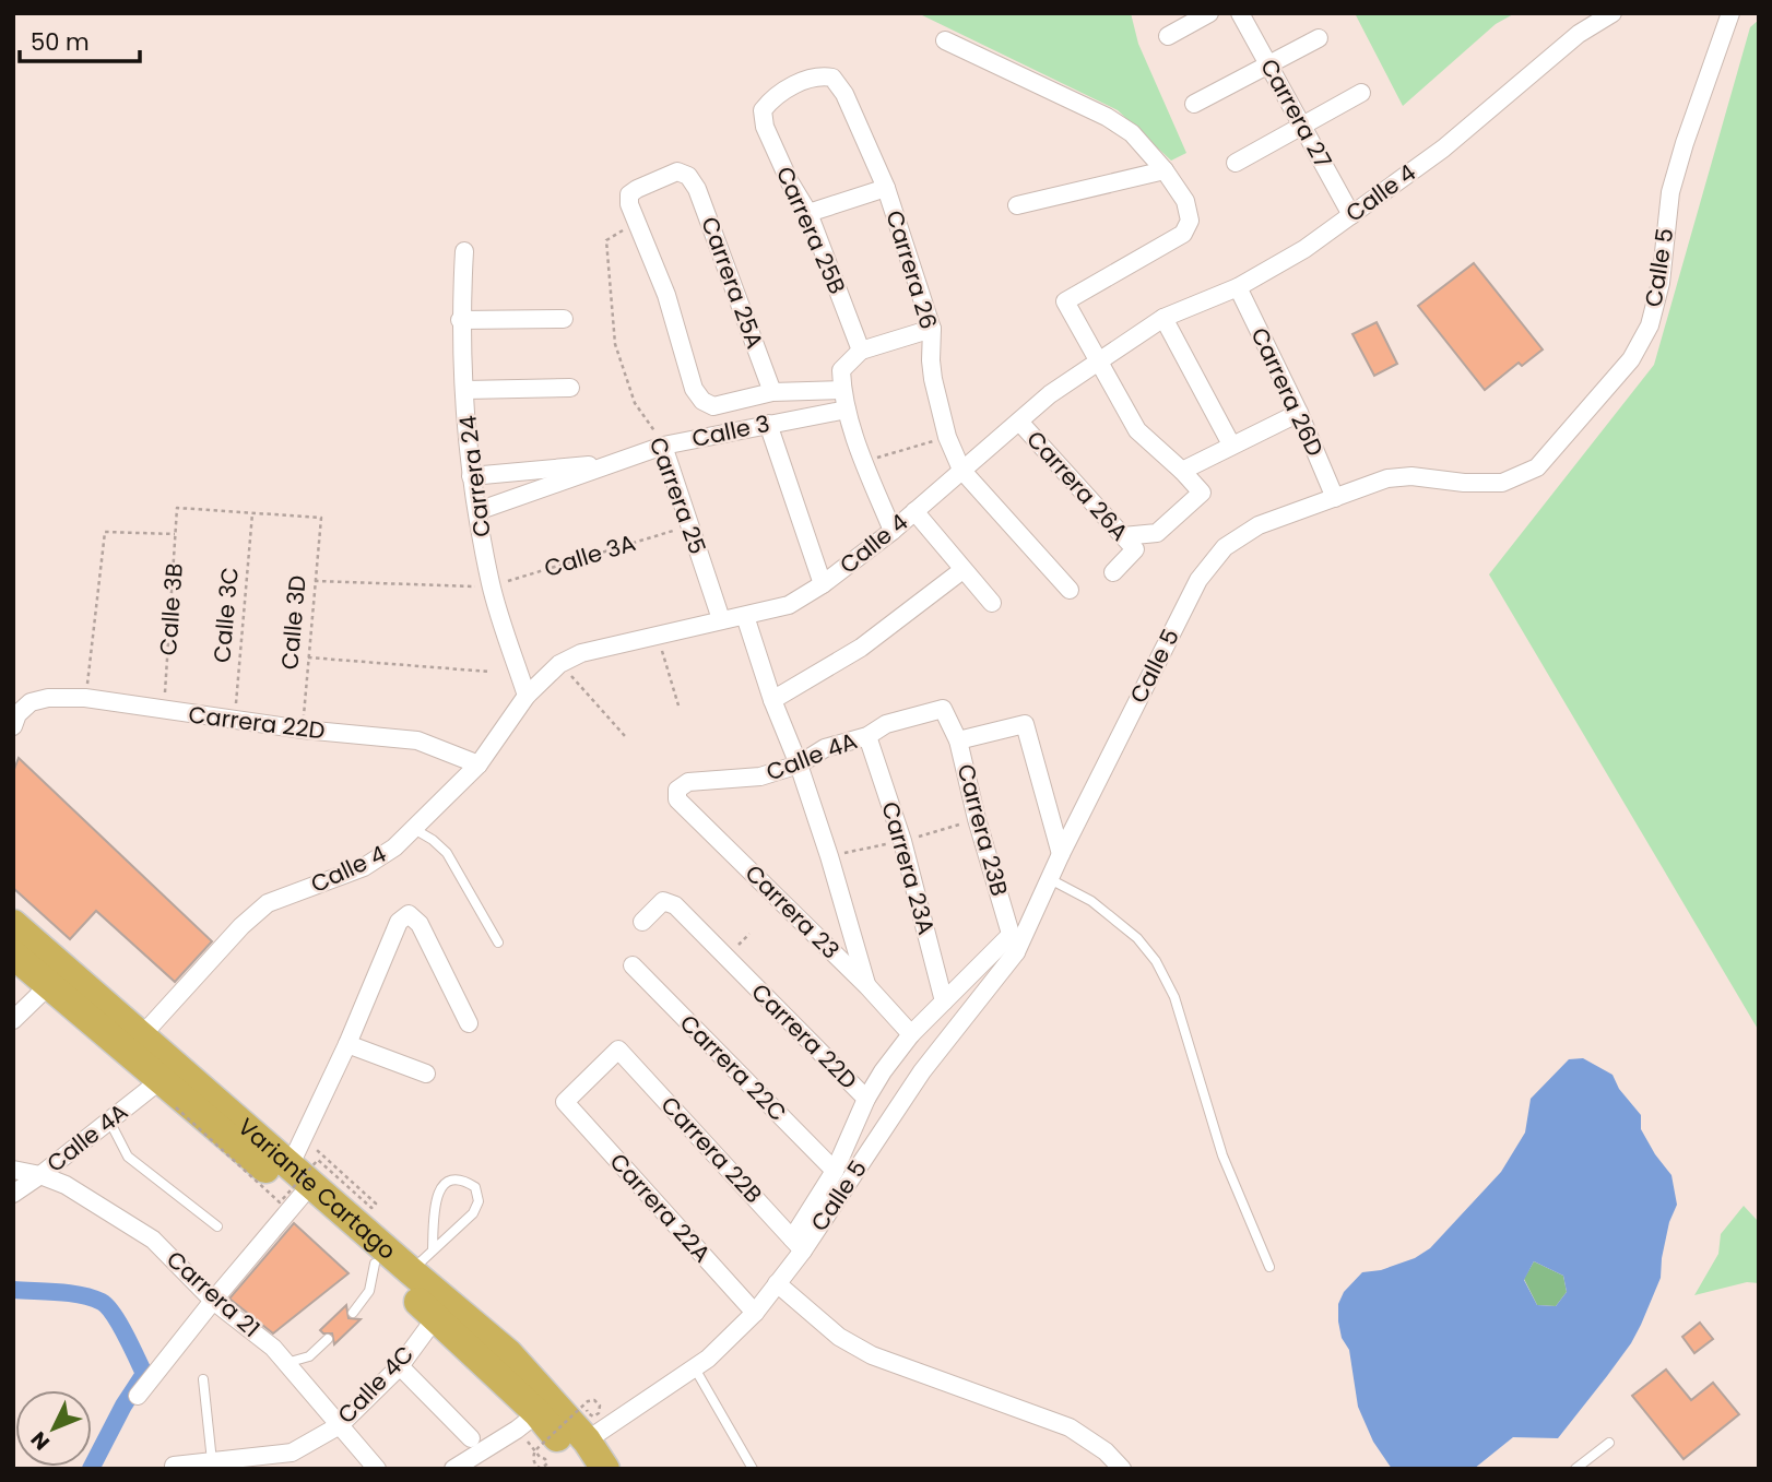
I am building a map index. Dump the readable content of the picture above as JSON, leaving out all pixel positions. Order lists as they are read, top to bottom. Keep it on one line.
{"streets":{"highway":["Variante Cartago"],"street":["Carrera 27","Calle 4","Carrera 25B","Calle 5","Carrera 26","Carrera 25A","Carrera 26D","Calle 3","Carrera 24","Carrera 26A","Carrera 25","Carrera 22D","Calle 4A","Carrera 23B","Carrera 23A","Carrera 23","Carrera 22C","Carrera 22B","Carrera 22A","Carrera 21","Calle 4C"],"path":["Calle 3A","Calle 3B","Calle 3C","Calle 3D"]},"crossings":[["Carrera 27","Calle 4"],["Calle 4","Carrera 26"],["Calle 4","Carrera 26D"],["Calle 4","Carrera 24"],["Calle 4","Carrera 26A"],["Calle 4","Carrera 25"],["Calle 4","Carrera 22D"],["Calle 4","Variante Cartago"],["Carrera 25B","Carrera 26"],["Calle 5","Carrera 26D"],["Calle 5","Carrera 23B"],["Calle 5","Carrera 22B"],["Calle 5","Variante Cartago"],["Calle 5","Carrera 22A"],["Calle 3","Carrera 24"],["Calle 3","Carrera 25"],["Carrera 24","Calle 3A"],["Carrera 25","Calle 3A"],["Calle 3A","Calle 3D"],["Calle 3B","Calle 3C"],["Calle 3B","Calle 3D"],["Calle 3B","Carrera 22D"],["Calle 3C","Calle 3D"],["Calle 3C","Carrera 22D"],["Calle 3D","Carrera 22D"],["Calle 4A","Carrera 23B"],["Calle 4A","Carrera 23A"],["Calle 4A","Carrera 23"],["Calle 4A","Variante Cartago"],["Calle 4A","Carrera 21"],["Carrera 22B","Carrera 22A"],["Variante Cartago","Calle 4C"],["Carrera 21","Calle 4C"]],"scale_bar":"50 m","north":"bottom left"}
